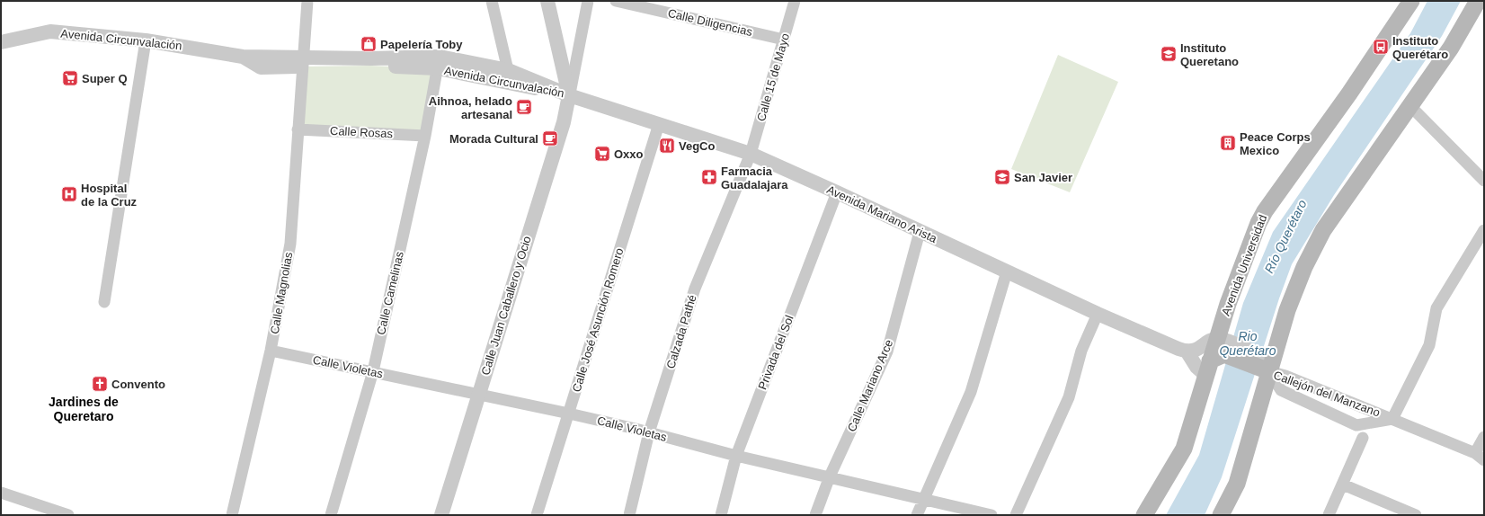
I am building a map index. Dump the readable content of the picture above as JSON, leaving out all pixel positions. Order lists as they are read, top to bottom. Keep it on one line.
{"streets":{"main road":["Avenida Universidad"],"street":["Calle Diligencias","Avenida Circunvalación","Calle 15 de Mayo","Calle Rosas","Avenida Mariano Arista","Calle Magnolias","Calle Camelinas","Calle Juan Caballero y Ocio","Calle José Asunción Romero","Calzada Pathé","Privada del Sol","Calle Violetas","Calle Mariano Arce","Callejón del Manzano"]},"crossings":[["Calle Diligencias","Calle 15 de Mayo"],["Avenida Circunvalación","Avenida Mariano Arista"],["Avenida Circunvalación","Calle Magnolias"],["Avenida Circunvalación","Calle Camelinas"],["Avenida Circunvalación","Calle Juan Caballero y Ocio"],["Calle 15 de Mayo","Avenida Mariano Arista"],["Calle 15 de Mayo","Calzada Pathé"],["Calle Rosas","Calle Magnolias"],["Calle Rosas","Calle Camelinas"],["Avenida Mariano Arista","Calle Juan Caballero y Ocio"],["Avenida Mariano Arista","Calle José Asunción Romero"],["Avenida Mariano Arista","Calzada Pathé"],["Avenida Mariano Arista","Privada del Sol"],["Avenida Mariano Arista","Calle Mariano Arce"],["Calle Magnolias","Calle Violetas"],["Calle Camelinas","Calle Violetas"],["Calle Juan Caballero y Ocio","Calle Violetas"],["Calle José Asunción Romero","Calle Violetas"],["Calzada Pathé","Calle Violetas"],["Privada del Sol","Calle Violetas"],["Calle Violetas","Calle Mariano Arce"]],"districts":["Jardines de Queretaro"],"water":["Río Querétaro","Rio Querétaro"],"places":{"shop":["Papelería Toby"],"bus stop":["Instituto Querétaro"],"school or university":["Instituto Queretano","San Javier"],"supermarket":["Super Q","Oxxo"],"cafe":["Aihnoa, helado artesanal","Morada Cultural"],"building":["Peace Corps Mexico"],"restaurant":["VegCo"],"pharmacy":["Farmacia Guadalajara"],"hospital":["Hospital de la Cruz"],"church":["Convento"]}}
